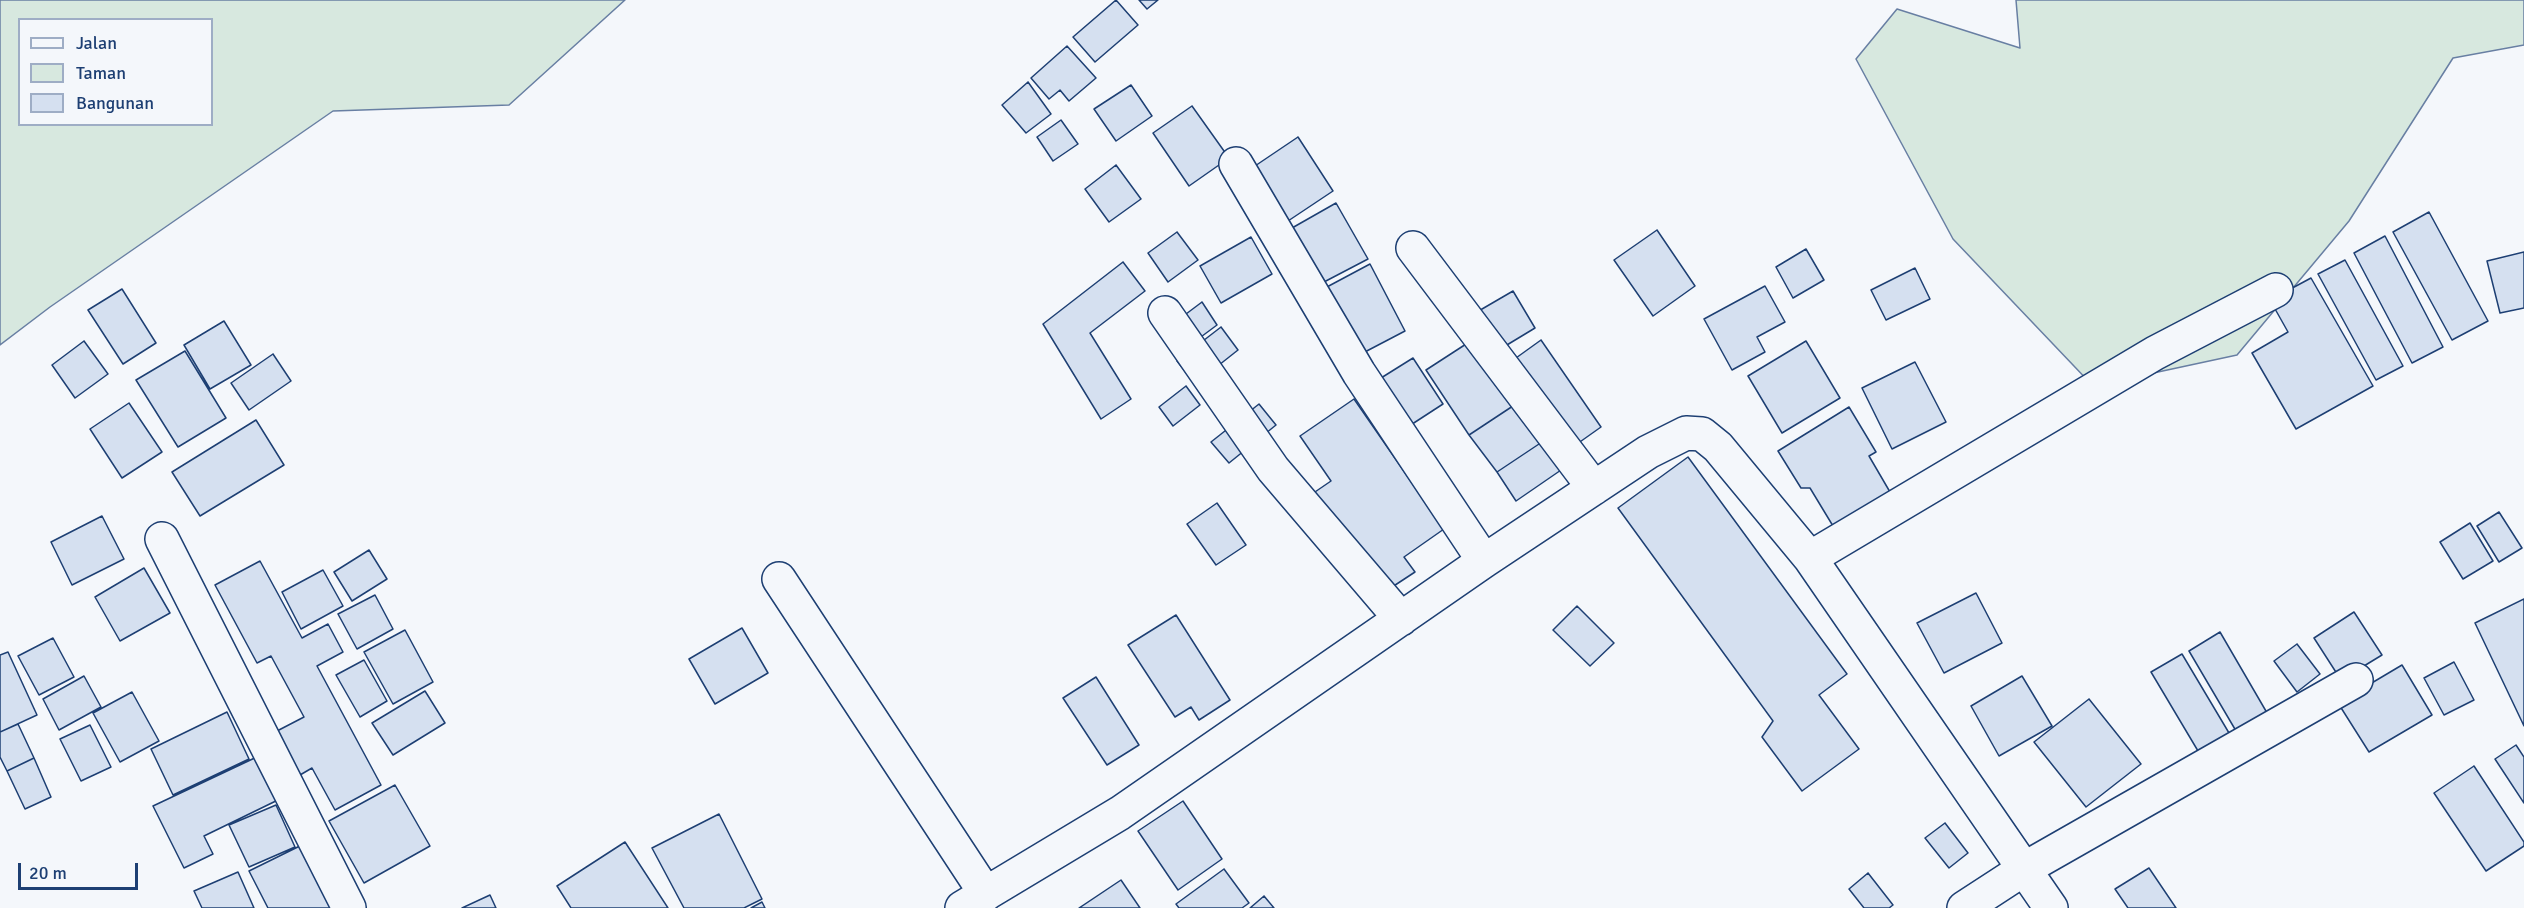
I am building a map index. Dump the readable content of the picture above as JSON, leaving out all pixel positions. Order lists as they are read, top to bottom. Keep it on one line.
{"legend":["Jalan","Taman","Bangunan"],"scale_bar":"20 m"}
